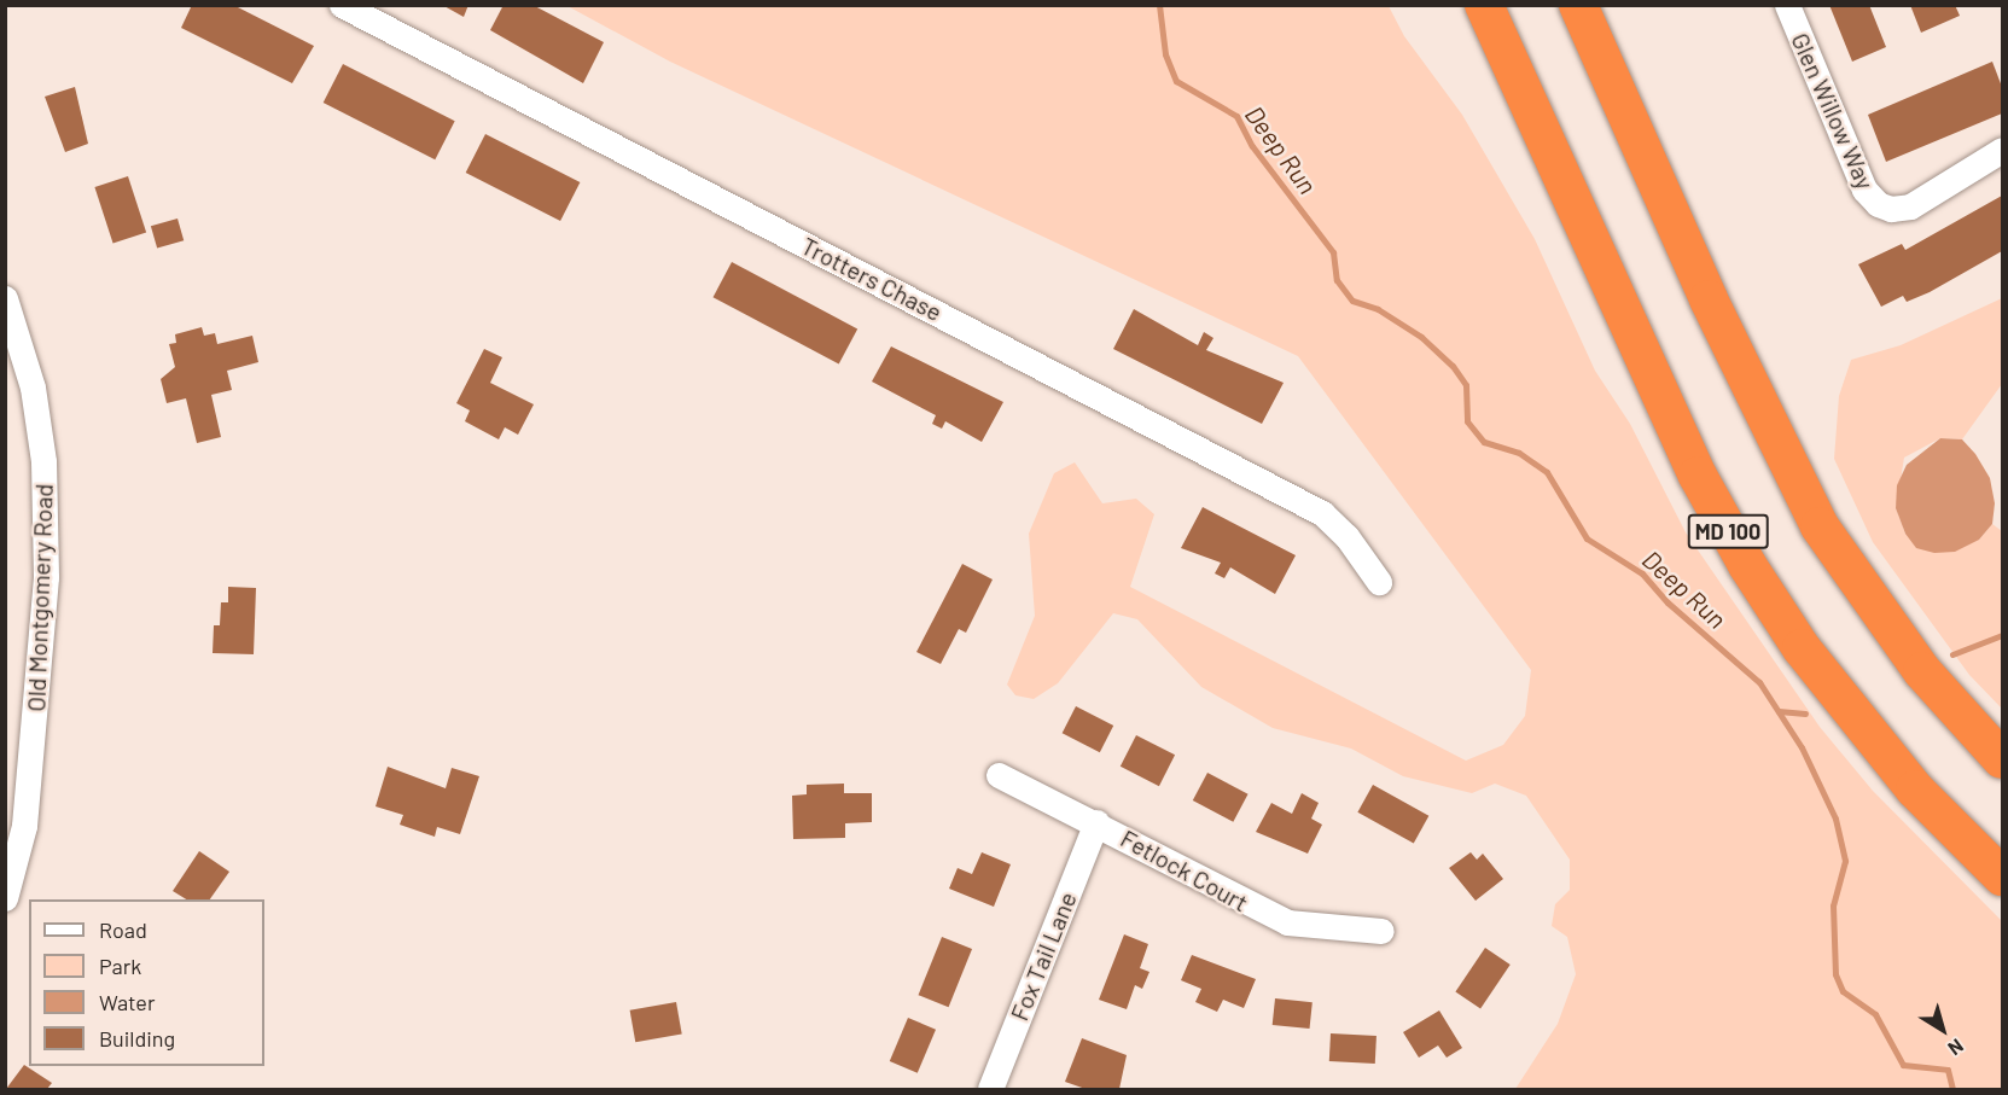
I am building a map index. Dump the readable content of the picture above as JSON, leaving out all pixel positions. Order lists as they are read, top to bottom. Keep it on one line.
{"streets":{"highway":["MD 100"],"street":["Glen Willow Way","Trotters Chase","Old Montgomery Road","Fetlock Court","Fox Tail Lane"]},"crossings":[["Fetlock Court","Fox Tail Lane"]],"water":["Deep Run"],"legend":["Road","Park","Water","Building"],"north":"bottom right"}
